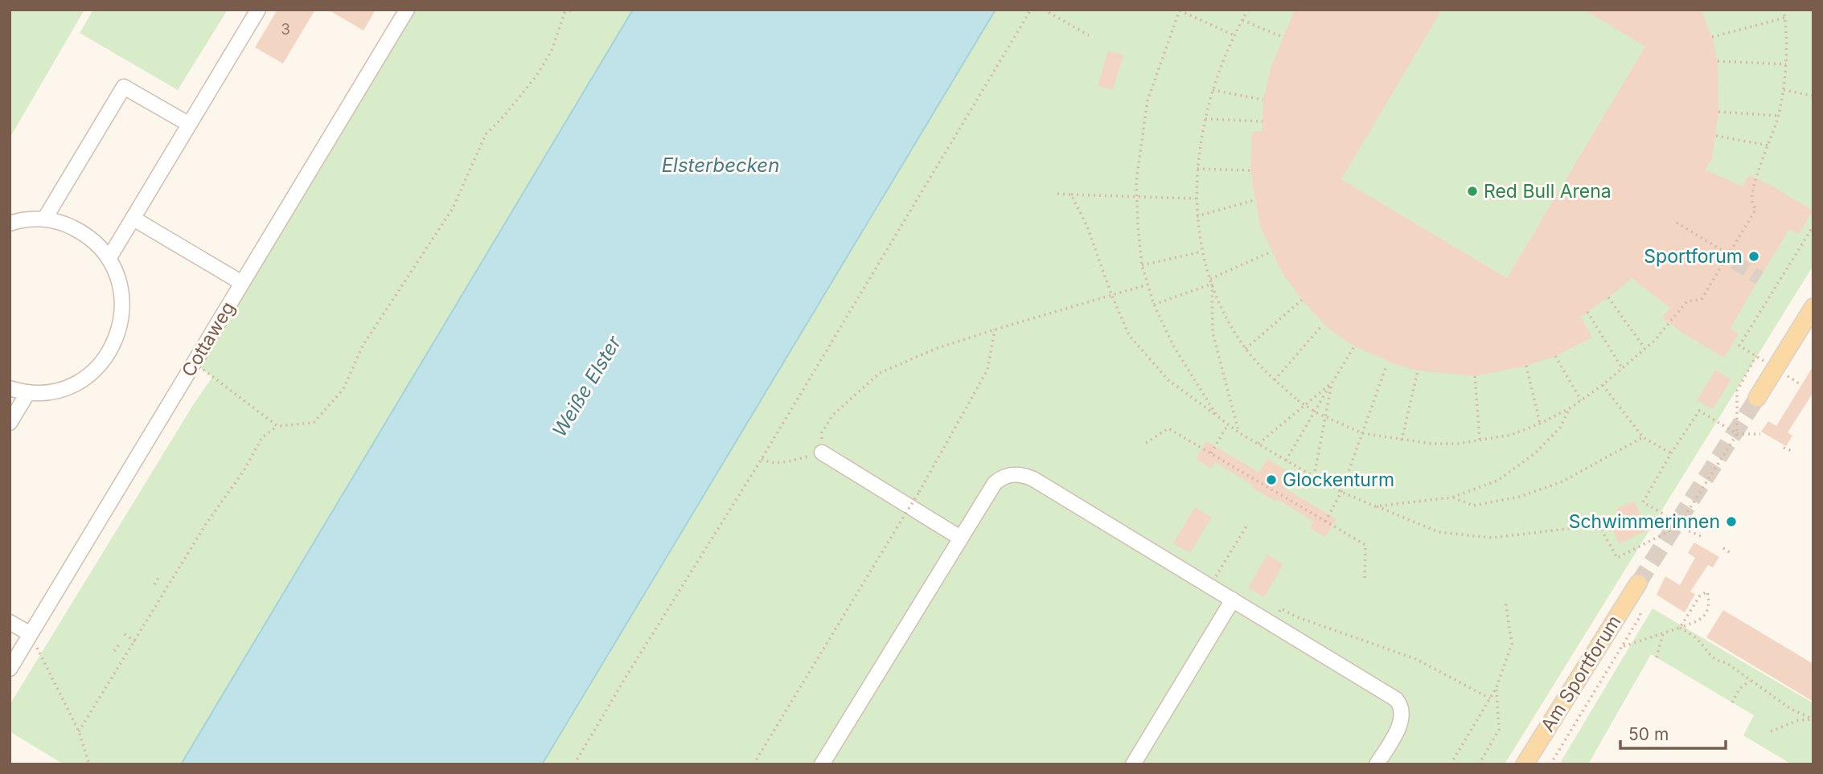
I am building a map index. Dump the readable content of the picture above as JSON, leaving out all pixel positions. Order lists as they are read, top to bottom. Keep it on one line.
{"streets":{"main road":["Am Sportforum"],"street":["Cottaweg"]},"water":["Elsterbecken","Weiße Elster"],"places":["Red Bull Arena","Sportforum","Glockenturm","Schwimmerinnen"],"house_numbers":["3"],"scale_bar":"50 m"}
